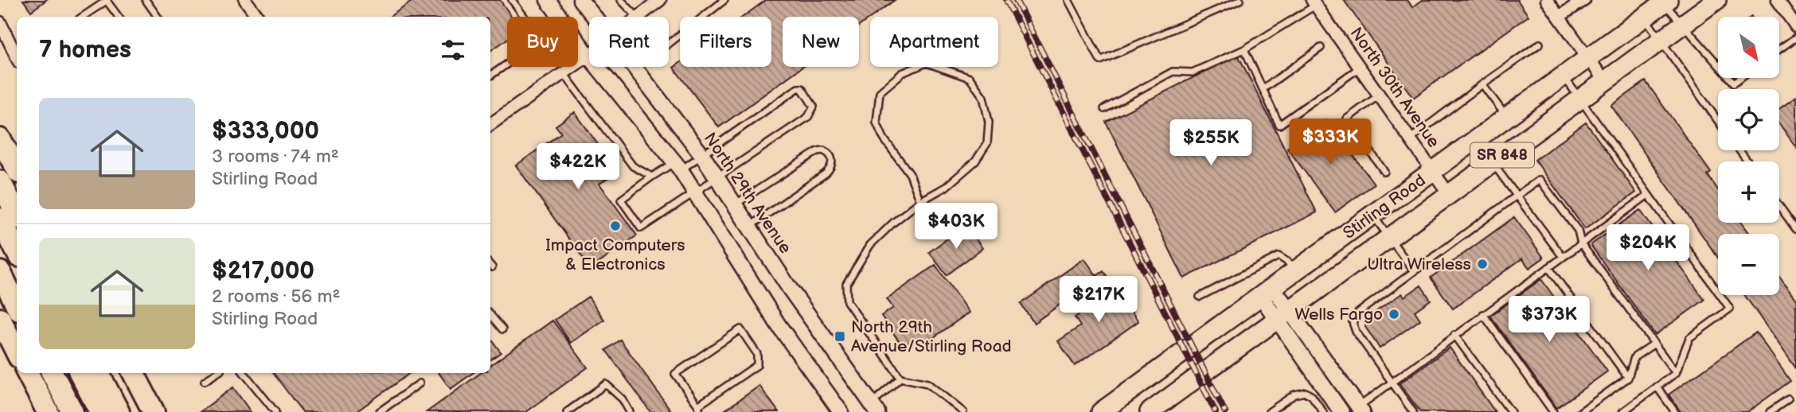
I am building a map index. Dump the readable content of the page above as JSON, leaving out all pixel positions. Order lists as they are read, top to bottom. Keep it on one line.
{"streets":{"main road":["SR 848","Stirling Road"],"street":["North 30th Avenue","North 29th Avenue"]},"crossings":[["North 30th Avenue","Stirling Road"]],"places":{"other":["Impact Computers & Electronics","Ultra Wireless","Wells Fargo"],"transit":["North 29th Avenue/Stirling Road"]},"north":"bottom right","page":{"map_buttons":["+","−"],"chip":["Buy","Rent","Filters","New","Apartment"],"heading":"7 homes","list":[{"name":"$333,000","note":"3 rooms · 74 m² · Stirling Road"},{"name":"$217,000","note":"2 rooms · 56 m² · Stirling Road"}],"price":["$333K","$255K","$422K","$403K","$204K","$217K","$373K"]}}
